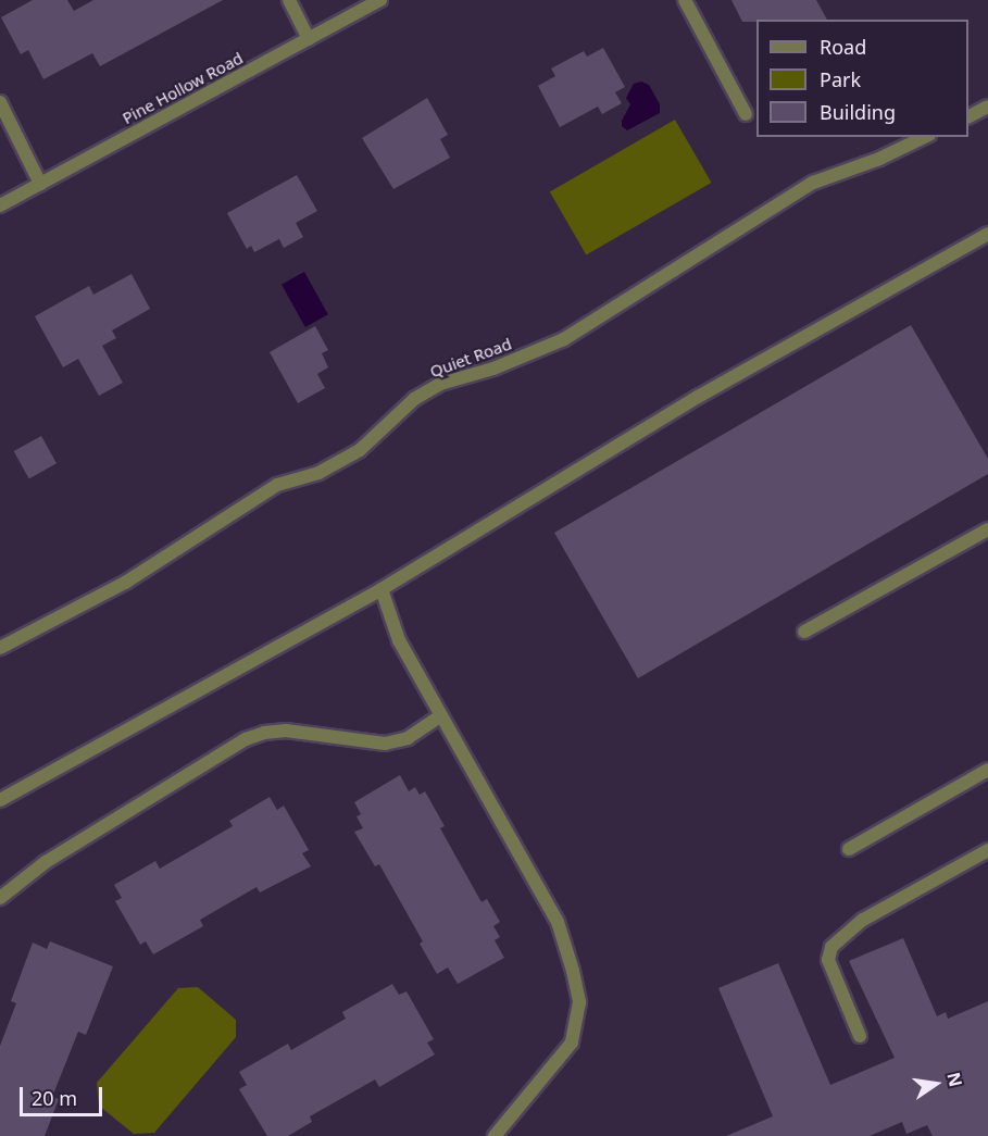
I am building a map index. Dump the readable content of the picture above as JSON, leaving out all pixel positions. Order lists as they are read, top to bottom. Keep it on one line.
{"streets":{"street":["Pine Hollow Road","Quiet Road"]},"legend":["Road","Park","Building"],"scale_bar":"20 m","north":"right"}
